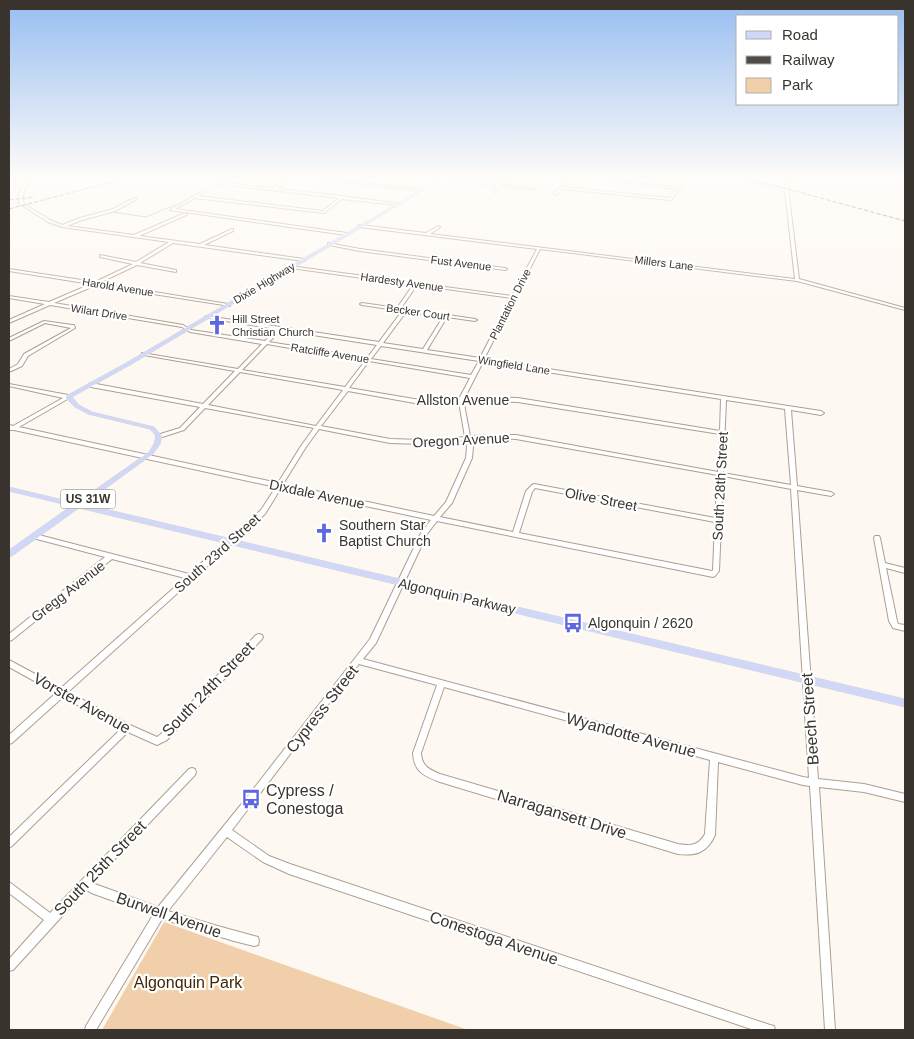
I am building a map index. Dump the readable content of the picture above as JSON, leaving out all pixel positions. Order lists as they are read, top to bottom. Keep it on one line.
{"streets":{"main road":["Dixie Highway","US 31W","Algonquin Parkway"],"street":["Fust Avenue","Millers Lane","Hardesty Avenue","Harold Avenue","Plantation Drive","Wilart Drive","Becker Court","Ratcliffe Avenue","Wingfield Lane","Allston Avenue","Oregon Avenue","South 28th Street","Dixdale Avenue","Olive Street","South 23rd Street","Gregg Avenue","South 24th Street","Vorster Avenue","Cypress Street","Beech Street","Wyandotte Avenue","Narragansett Drive","South 25th Street","Burwell Avenue","Conestoga Avenue"]},"crossings":[["Fust Avenue","Dixie Highway"],["Millers Lane","Plantation Drive"],["Hardesty Avenue","Dixie Highway"],["Hardesty Avenue","Plantation Drive"],["Hardesty Avenue","South 23rd Street"],["Dixie Highway","Harold Avenue"],["Dixie Highway","Wilart Drive"],["Dixie Highway","Ratcliffe Avenue"],["Dixie Highway","Wingfield Lane"],["Dixie Highway","Allston Avenue"],["Dixie Highway","Oregon Avenue"],["Dixie Highway","Dixdale Avenue"],["Plantation Drive","Wingfield Lane"],["Wilart Drive","Ratcliffe Avenue"],["Becker Court","South 23rd Street"],["Ratcliffe Avenue","South 23rd Street"],["Wingfield Lane","South 28th Street"],["Wingfield Lane","South 23rd Street"],["Wingfield Lane","Beech Street"],["Allston Avenue","South 28th Street"],["Allston Avenue","South 23rd Street"],["Allston Avenue","Cypress Street"],["Oregon Avenue","South 28th Street"],["Oregon Avenue","South 23rd Street"],["Oregon Avenue","Cypress Street"],["Oregon Avenue","Beech Street"],["South 28th Street","Dixdale Avenue"],["South 28th Street","Olive Street"],["Dixdale Avenue","US 31W"],["Dixdale Avenue","Olive Street"],["Dixdale Avenue","South 23rd Street"],["Dixdale Avenue","Cypress Street"],["US 31W","Gregg Avenue"],["US 31W","Algonquin Parkway"],["South 23rd Street","Algonquin Parkway"],["South 23rd Street","Vorster Avenue"],["Algonquin Parkway","Cypress Street"],["Algonquin Parkway","Beech Street"],["South 24th Street","Vorster Avenue"],["Cypress Street","Wyandotte Avenue"],["Cypress Street","Burwell Avenue"],["Cypress Street","Conestoga Avenue"],["Beech Street","Wyandotte Avenue"],["Wyandotte Avenue","Narragansett Drive"],["South 25th Street","Burwell Avenue"]],"parks":["Algonquin Park"],"places":{"church":["Hill Street Christian Church","Southern Star Baptist Church"],"bus stop":["Algonquin / 2620","Cypress / Conestoga"]},"legend":["Road","Railway","Park"]}
